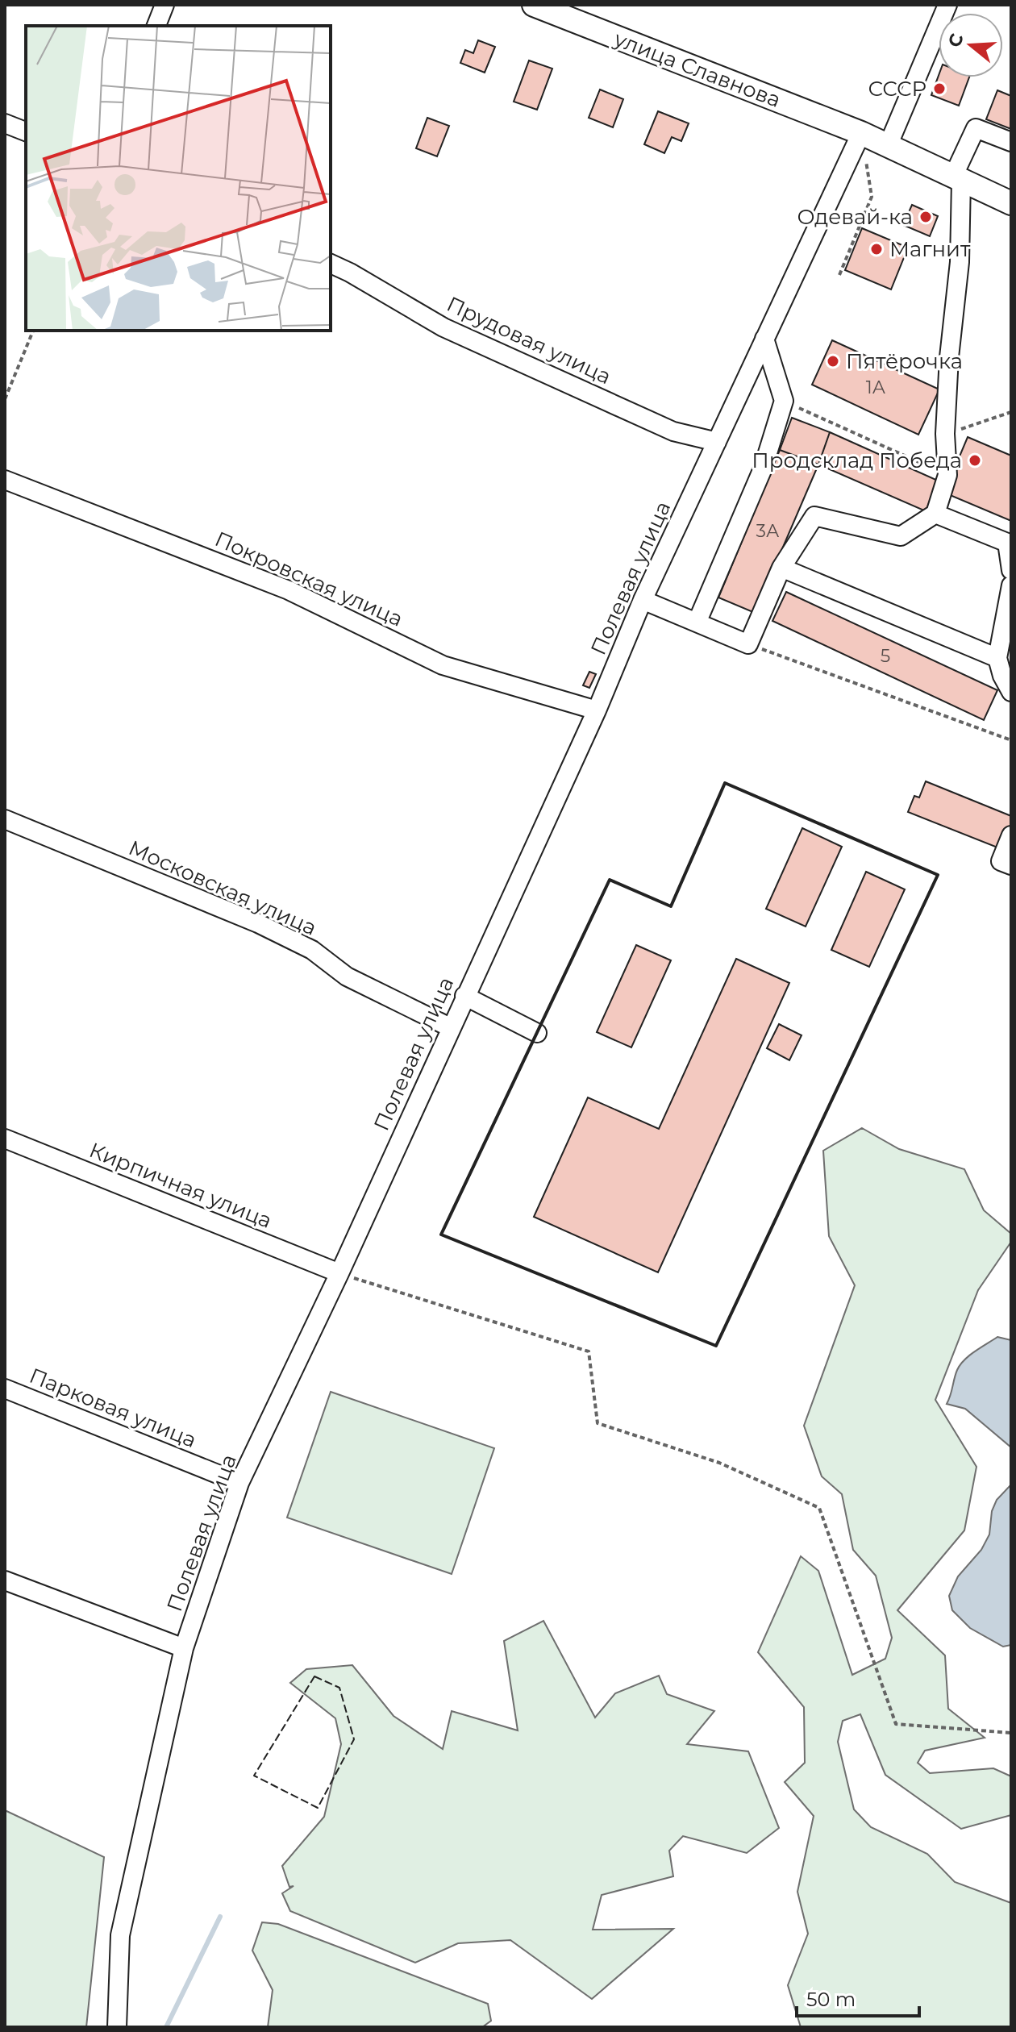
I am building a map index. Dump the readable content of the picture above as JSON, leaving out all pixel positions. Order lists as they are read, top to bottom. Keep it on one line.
{"streets":{"main road":["улица Славнова"],"street":["Прудовая улица","Полевая улица","Покровская улица","Московская улица","Кирпичная улица","Парковая улица"]},"crossings":[["улица Славнова","Полевая улица"],["Прудовая улица","Полевая улица"],["Полевая улица","Покровская улица"],["Полевая улица","Московская улица"],["Полевая улица","Кирпичная улица"],["Полевая улица","Парковая улица"]],"places":["СССР","Одевай-ка","Магнит","Пятёрочка","Продсклад Победа"],"house_numbers":["1А","3А","5"],"scale_bar":"50 m","north":"left"}
